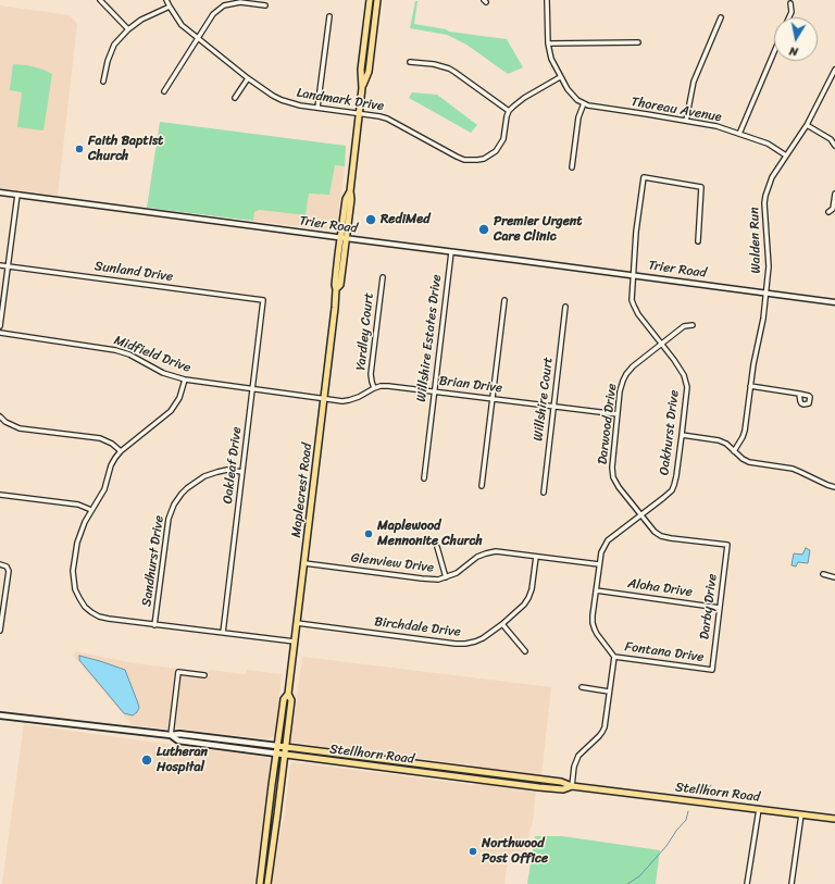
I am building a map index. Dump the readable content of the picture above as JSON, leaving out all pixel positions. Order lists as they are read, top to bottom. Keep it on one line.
{"streets":{"main road":["Maplecrest Road","Stellhorn Road"],"street":["Landmark Drive","Thoreau Avenue","Trier Road","Walden Run","Sunland Drive","Yardley Court","Willshire Estates Drive","Midfield Drive","Brian Drive","Willshire Court","Darwood Drive","Oakhurst Drive","Oakleaf Drive","Sandhurst Drive","Glenview Drive","Aloha Drive","Darby Drive","Birchdale Drive","Fontana Drive"]},"crossings":[["Landmark Drive","Maplecrest Road"],["Thoreau Avenue","Walden Run"],["Trier Road","Walden Run"],["Trier Road","Willshire Estates Drive"],["Trier Road","Oakhurst Drive"],["Trier Road","Maplecrest Road"],["Sunland Drive","Oakleaf Drive"],["Yardley Court","Brian Drive"],["Willshire Estates Drive","Brian Drive"],["Midfield Drive","Brian Drive"],["Midfield Drive","Oakleaf Drive"],["Midfield Drive","Maplecrest Road"],["Brian Drive","Willshire Court"],["Brian Drive","Darwood Drive"],["Brian Drive","Maplecrest Road"],["Darwood Drive","Oakhurst Drive"],["Darwood Drive","Darby Drive"],["Oakhurst Drive","Glenview Drive"],["Oakhurst Drive","Aloha Drive"],["Oakhurst Drive","Fontana Drive"],["Oakleaf Drive","Sandhurst Drive"],["Maplecrest Road","Glenview Drive"],["Maplecrest Road","Birchdale Drive"],["Maplecrest Road","Stellhorn Road"],["Glenview Drive","Birchdale Drive"],["Aloha Drive","Darby Drive"],["Darby Drive","Fontana Drive"]],"places":["Faith Baptist Church","RediMed","Premier Urgent Care Clinic","Maplewood Mennonite Church","Lutheran Hospital","Northwood Post Office"],"north":"bottom"}
